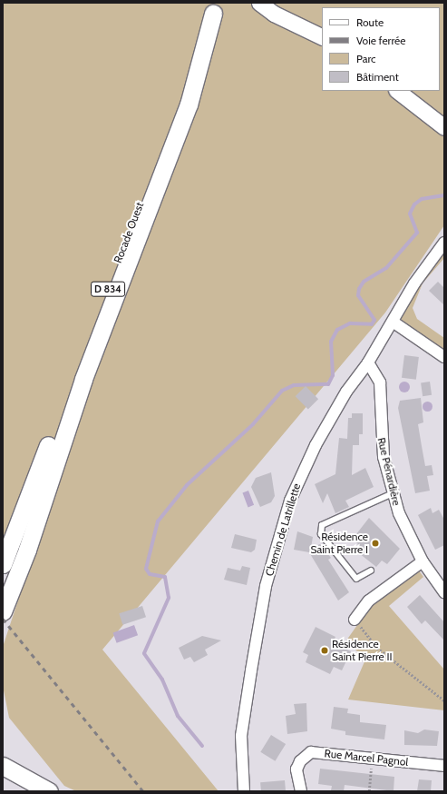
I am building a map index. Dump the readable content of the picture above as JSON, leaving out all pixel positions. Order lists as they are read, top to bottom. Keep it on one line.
{"streets":{"main road":["Rocade Ouest","D 834"],"street":["Rue Pénardière","Chemin de Latrillette","Rue Marcel Pagnol"]},"crossings":[["Rue Pénardière","Chemin de Latrillette"]],"places":["Résidence Saint Pierre I","Résidence Saint Pierre II"],"legend":["Route","Voie ferrée","Parc","Bâtiment"]}
